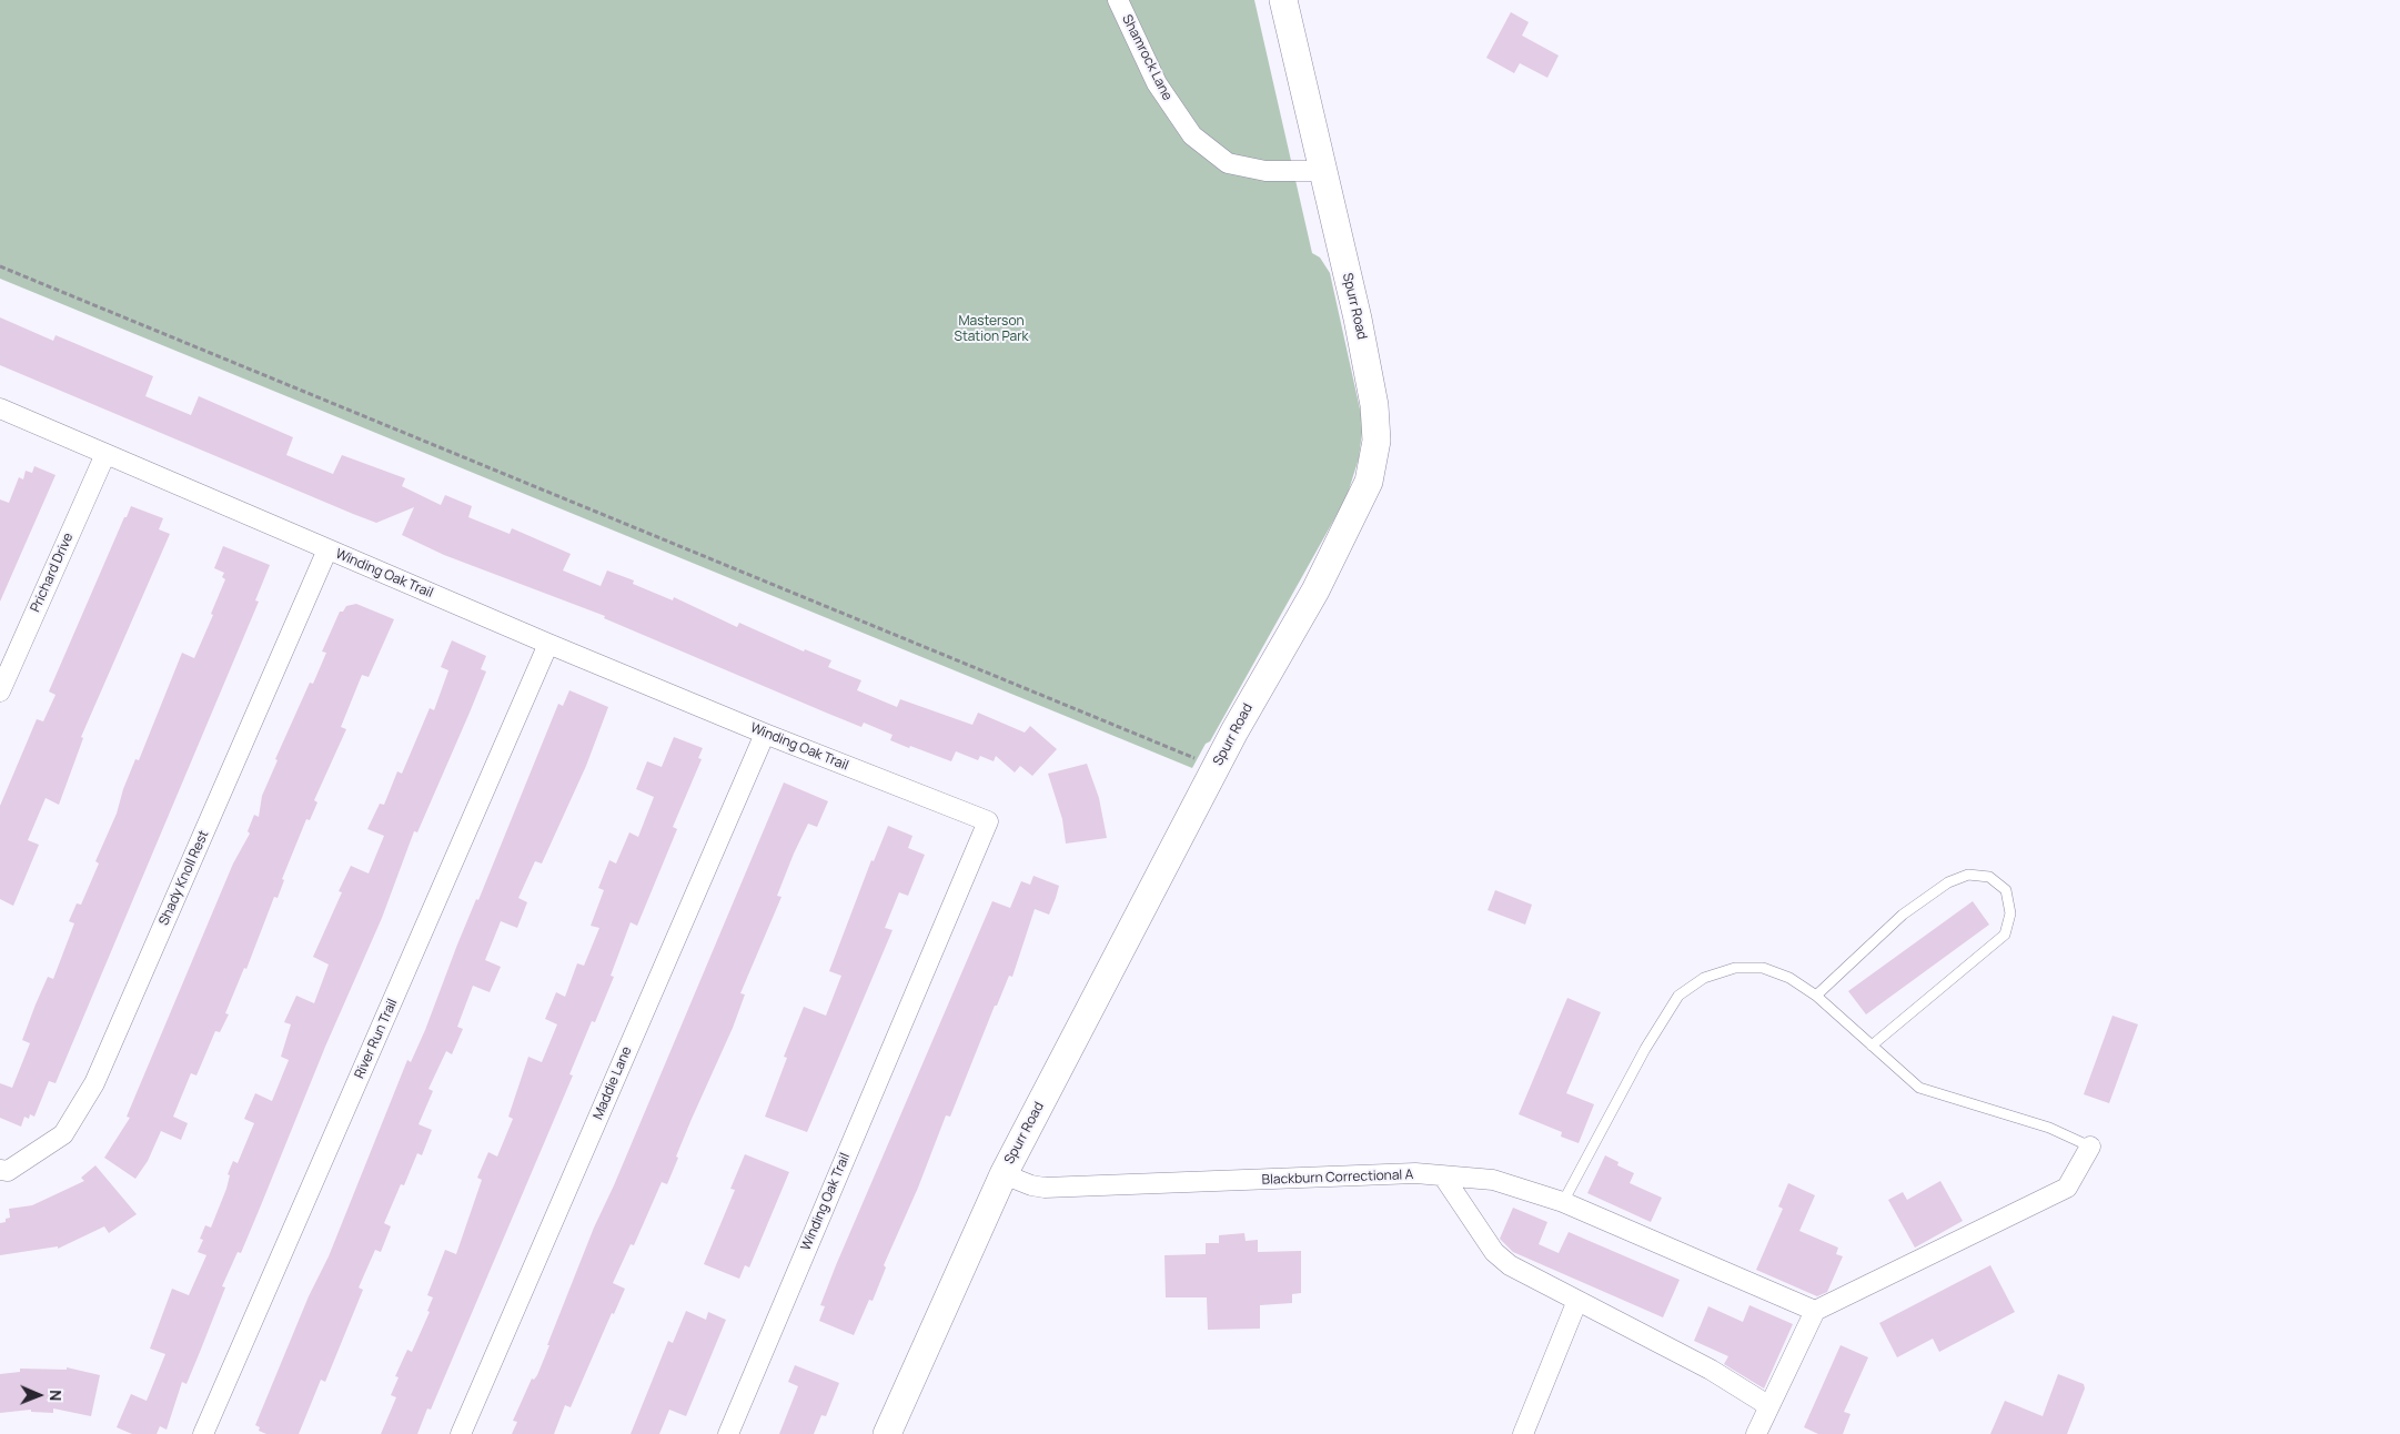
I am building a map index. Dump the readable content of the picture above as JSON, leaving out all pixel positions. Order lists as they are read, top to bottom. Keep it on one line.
{"streets":{"street":["Shamrock Lane","Spurr Road","Prichard Drive","Winding Oak Trail","Shady Knoll Rest","River Run Trail","Maddie Lane","Blackburn Correctional A"]},"crossings":[["Shamrock Lane","Spurr Road"],["Spurr Road","Blackburn Correctional A"],["Prichard Drive","Winding Oak Trail"],["Winding Oak Trail","Shady Knoll Rest"],["Winding Oak Trail","River Run Trail"],["Winding Oak Trail","Maddie Lane"]],"parks":["Masterson Station Park"],"north":"right"}
